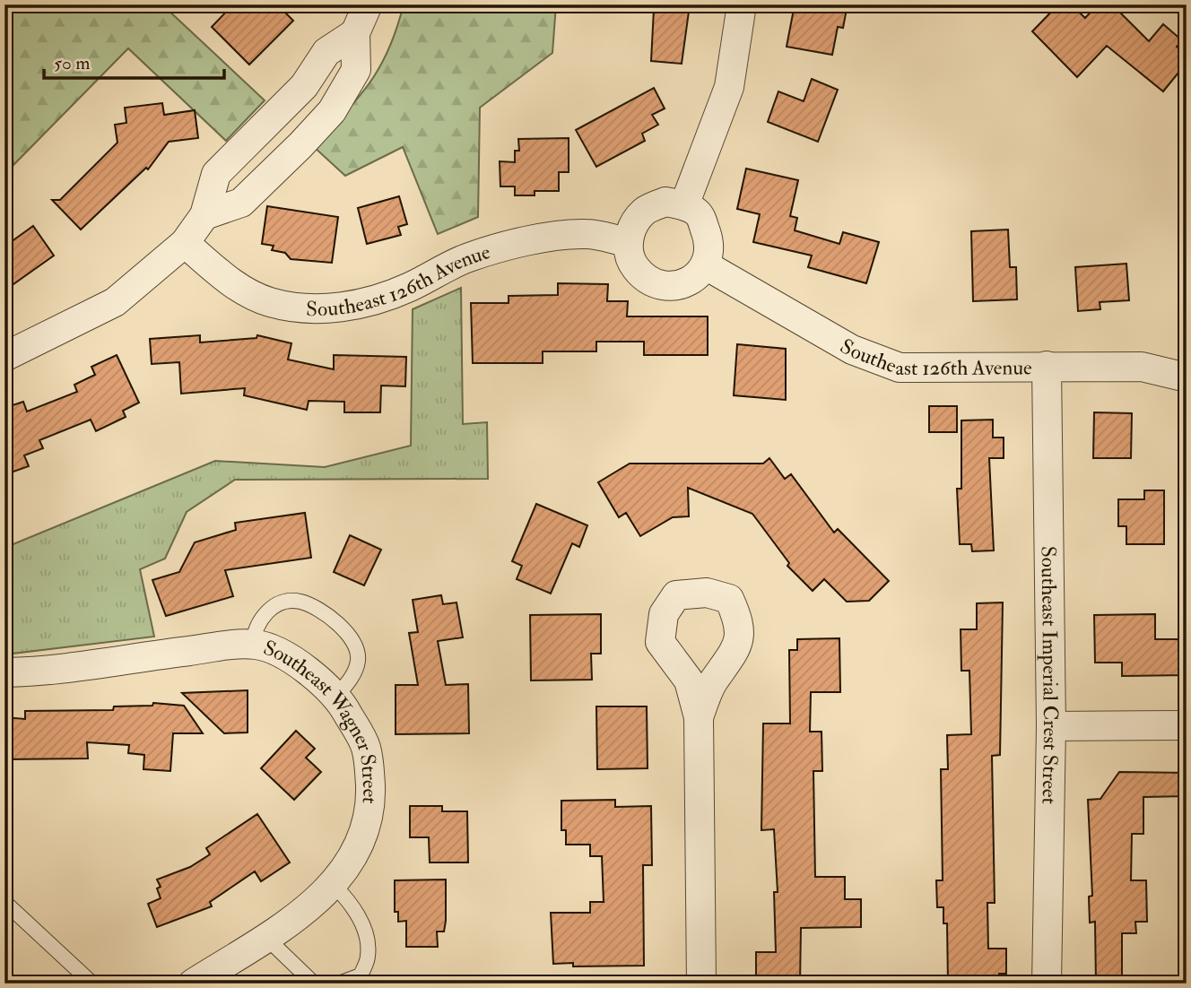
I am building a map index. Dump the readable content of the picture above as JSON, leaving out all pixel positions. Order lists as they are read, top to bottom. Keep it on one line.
{"streets":{"street":["Southeast 126th Avenue","Southeast Imperial Crest Street","Southeast Wagner Street"]},"crossings":[["Southeast 126th Avenue","Southeast Imperial Crest Street"]],"scale_bar":"50 m"}
